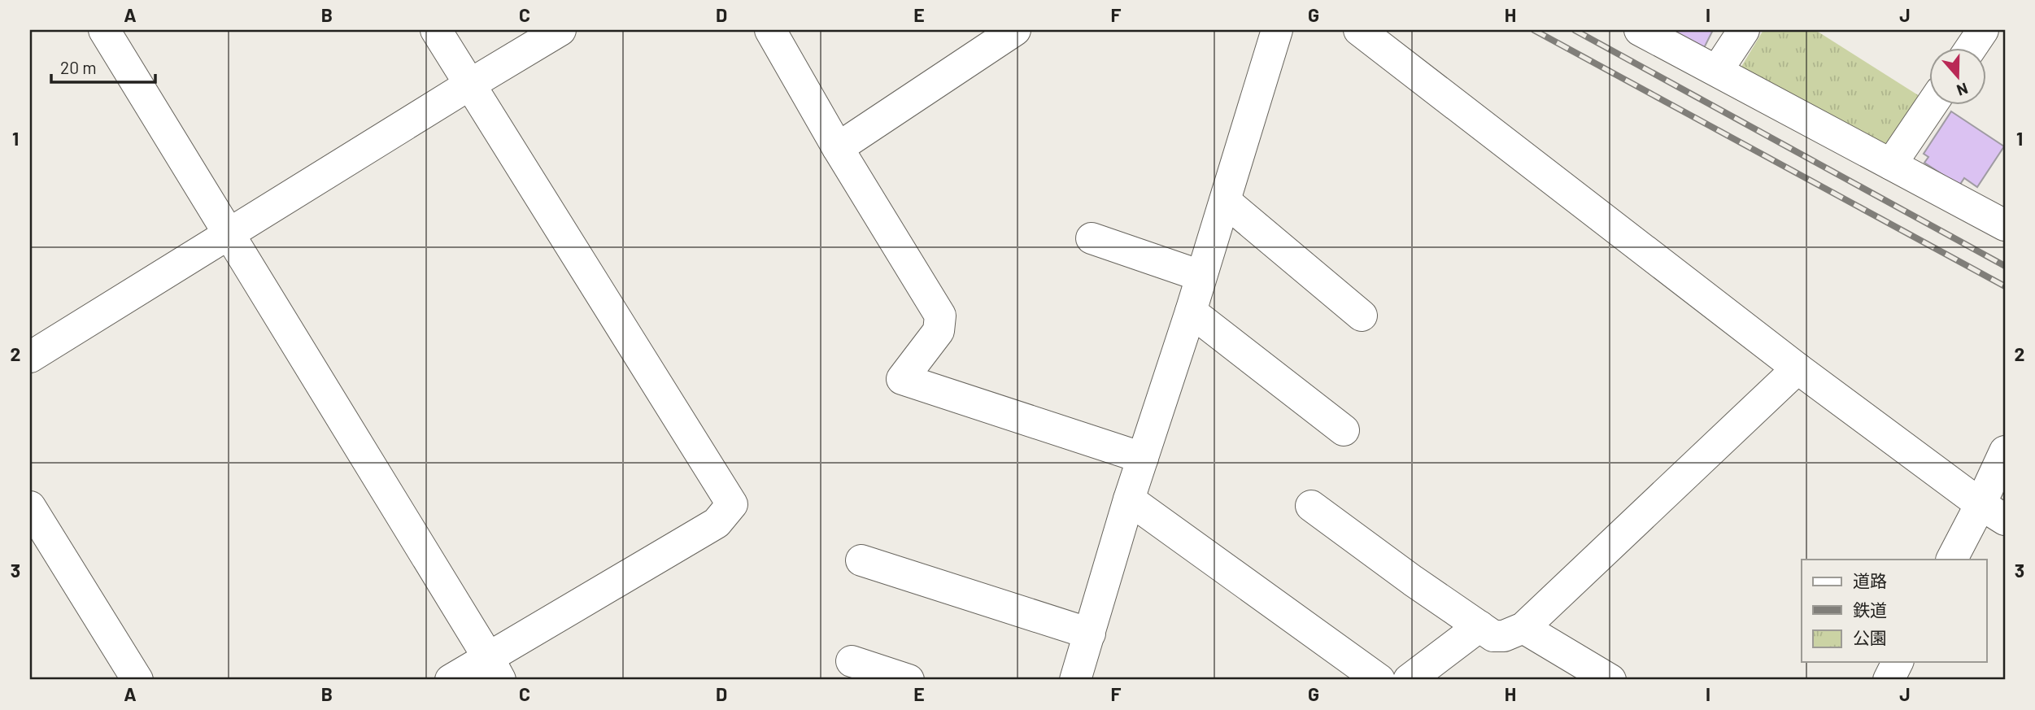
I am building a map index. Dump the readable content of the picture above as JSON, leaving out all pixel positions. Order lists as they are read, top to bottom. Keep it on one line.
{"legend":["道路","鉄道","公園"],"scale_bar":"20 m","north":"bottom","grid":{"columns":["A","B","C","D","E","F","G","H","I","J"],"rows":["1","2","3"]}}
